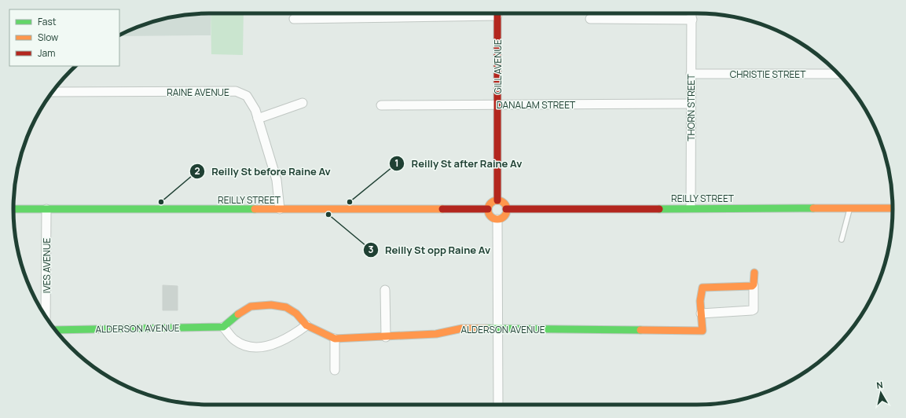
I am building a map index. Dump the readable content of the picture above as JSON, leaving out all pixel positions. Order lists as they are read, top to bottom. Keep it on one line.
{"streets":{"street":["GILL AVENUE","CHRISTIE STREET","RAINE AVENUE","DANALAM STREET","THORN STREET","REILLY STREET","IVES AVENUE","ALDERSON AVENUE"]},"crossings":[["GILL AVENUE","DANALAM STREET"],["GILL AVENUE","REILLY STREET"],["CHRISTIE STREET","THORN STREET"],["RAINE AVENUE","REILLY STREET"],["DANALAM STREET","THORN STREET"],["THORN STREET","REILLY STREET"],["REILLY STREET","IVES AVENUE"]],"places":["Reilly St before Raine Av","Reilly St after Raine Av","Reilly St opp Raine Av"],"legend":["Fast","Slow","Jam"],"north":"top"}
